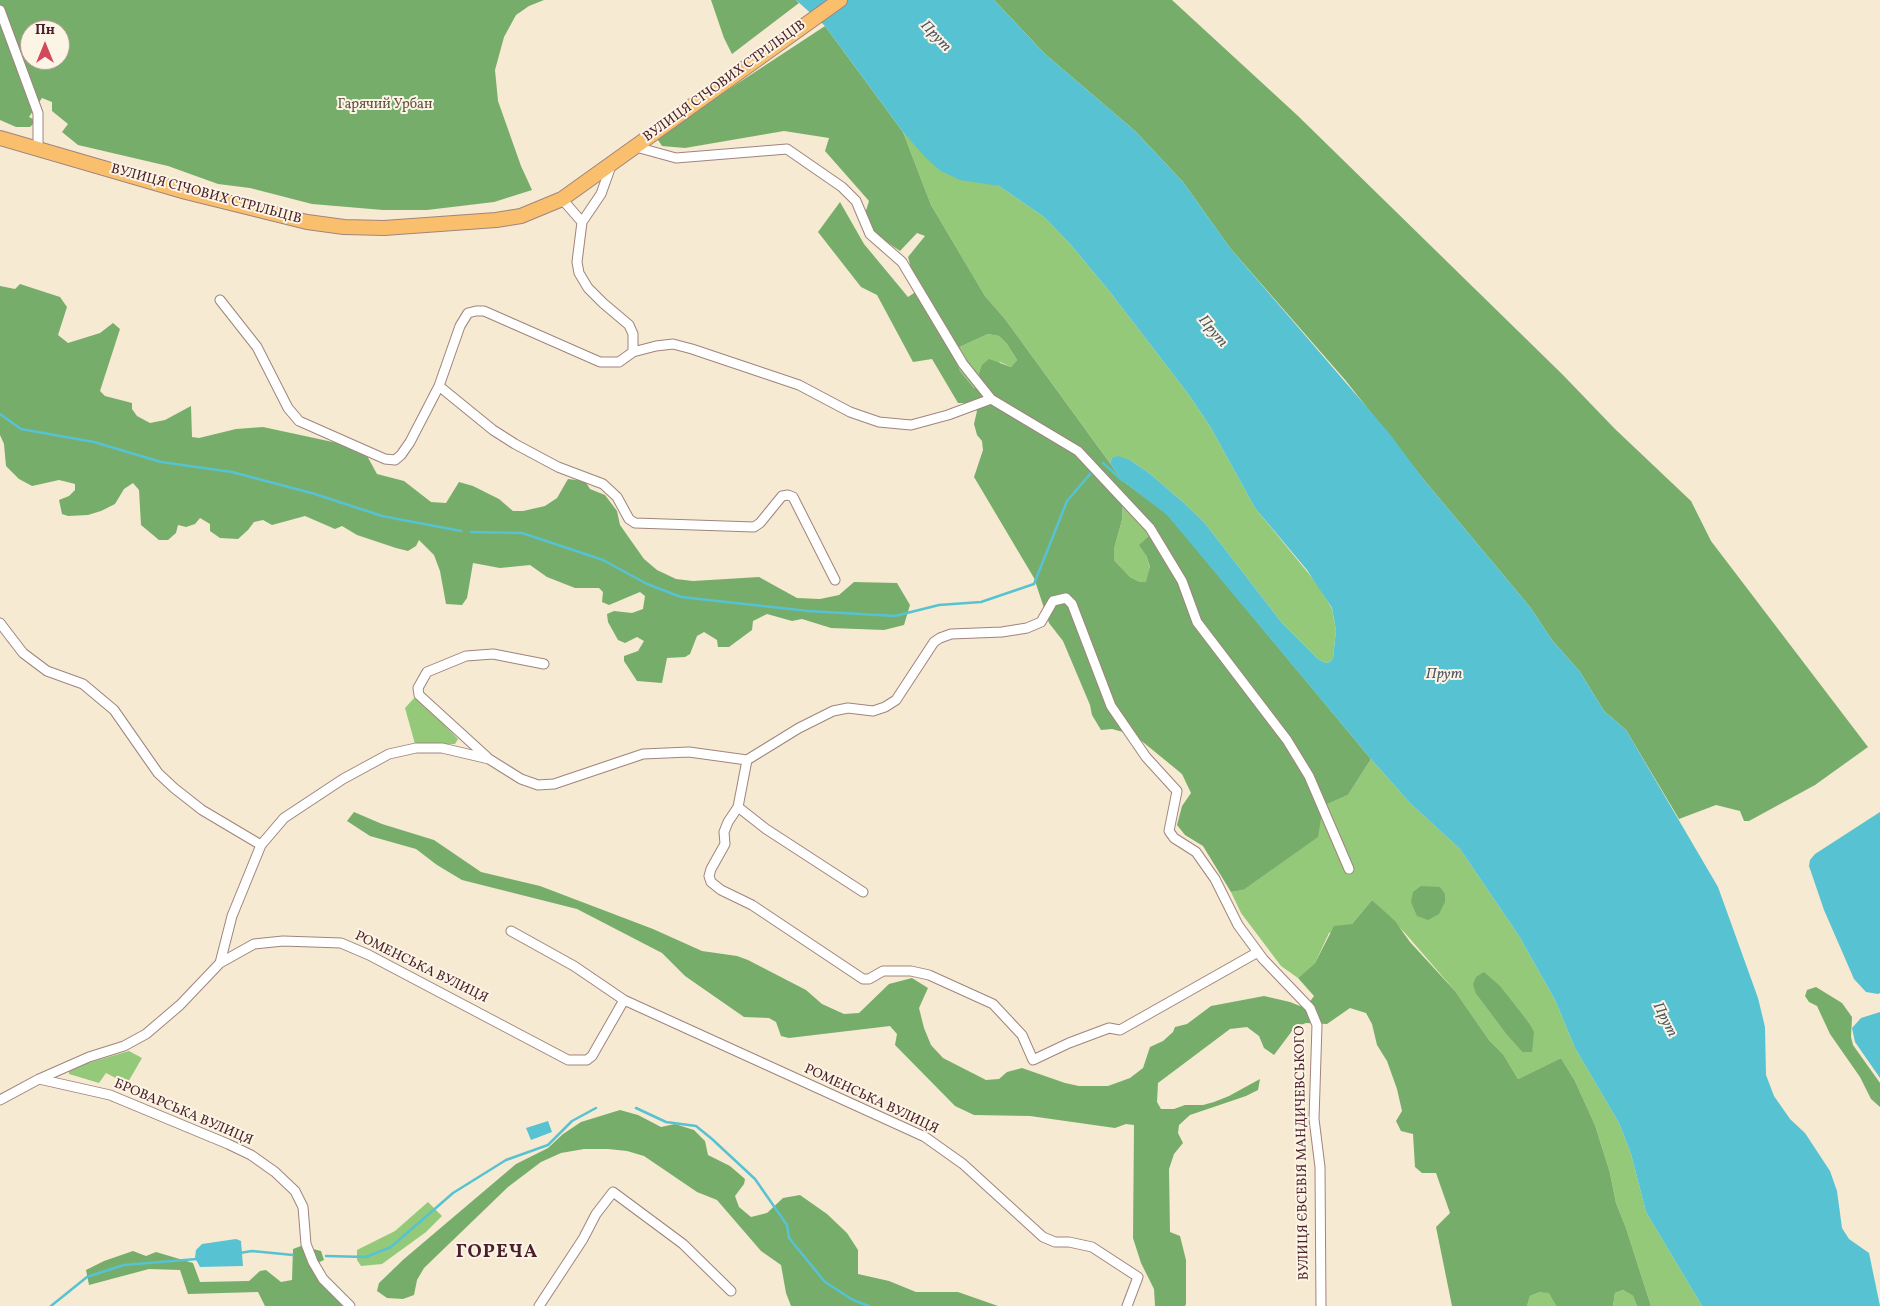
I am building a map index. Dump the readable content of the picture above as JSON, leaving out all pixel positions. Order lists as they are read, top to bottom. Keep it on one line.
{"streets":{"main road":["ВУЛИЦЯ СІЧОВИХ СТРІЛЬЦІВ"],"street":["РОМЕНСЬКА ВУЛИЦЯ","БРОВАРСЬКА ВУЛИЦЯ","ВУЛИЦЯ ЄВСЕВІЯ МАНДИЧЕВСЬКОГО"]},"crossings":[["РОМЕНСЬКА ВУЛИЦЯ","БРОВАРСЬКА ВУЛИЦЯ"]],"districts":["ГОРЕЧА"],"water":["Прут"],"parks":["Гарячий Урбан"],"north":"top"}
